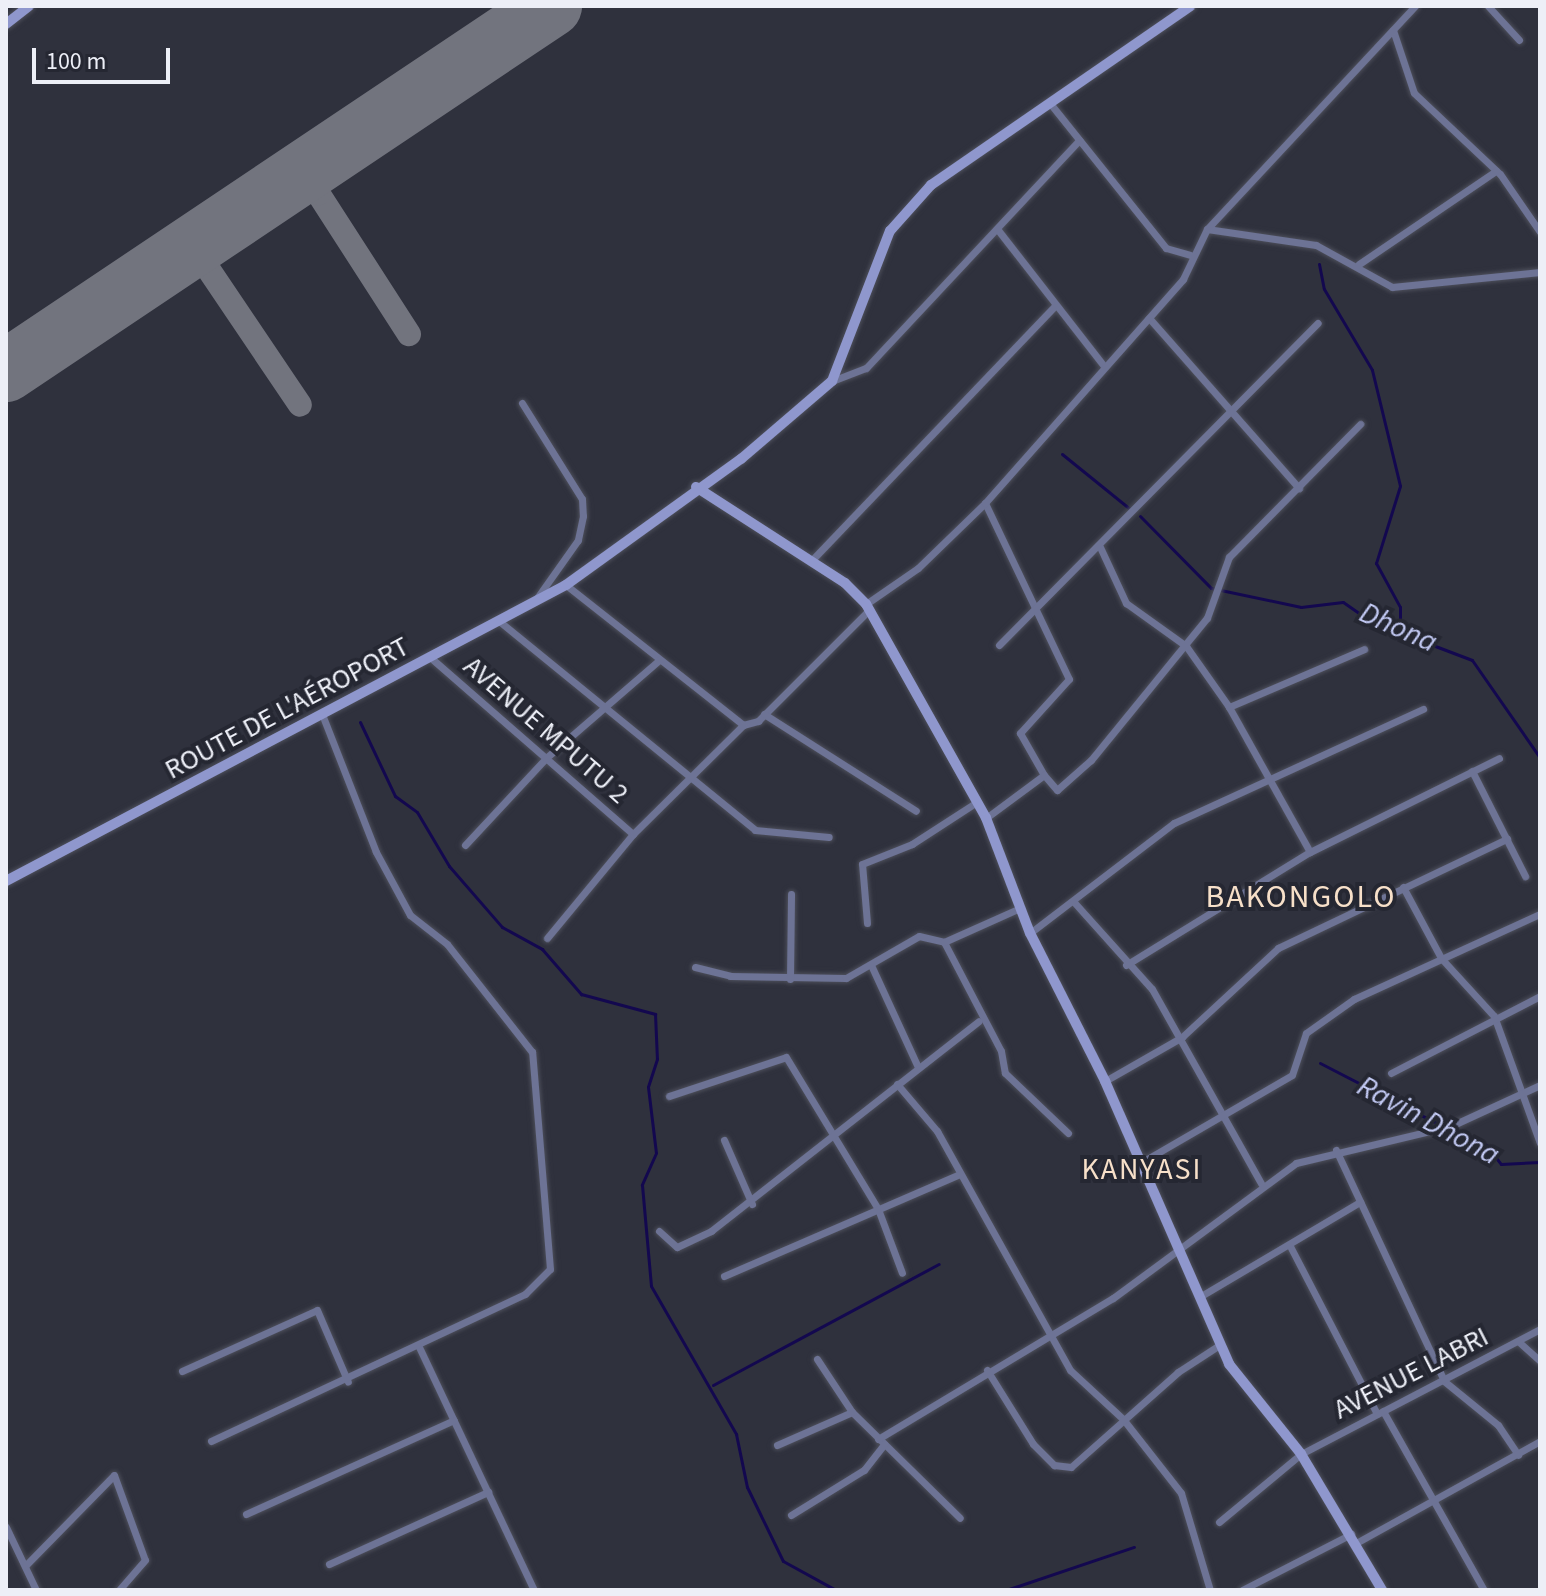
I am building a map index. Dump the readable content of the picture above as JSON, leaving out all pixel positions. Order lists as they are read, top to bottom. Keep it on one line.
{"streets":{"street":["ROUTE DE L'AÉROPORT","AVENUE MPUTU 2","AVENUE LABRI"]},"crossings":[["ROUTE DE L'AÉROPORT","AVENUE MPUTU 2"]],"districts":["BAKONGOLO","KANYASI"],"water":["Dhona","Ravin Dhona"],"scale_bar":"100 m"}
